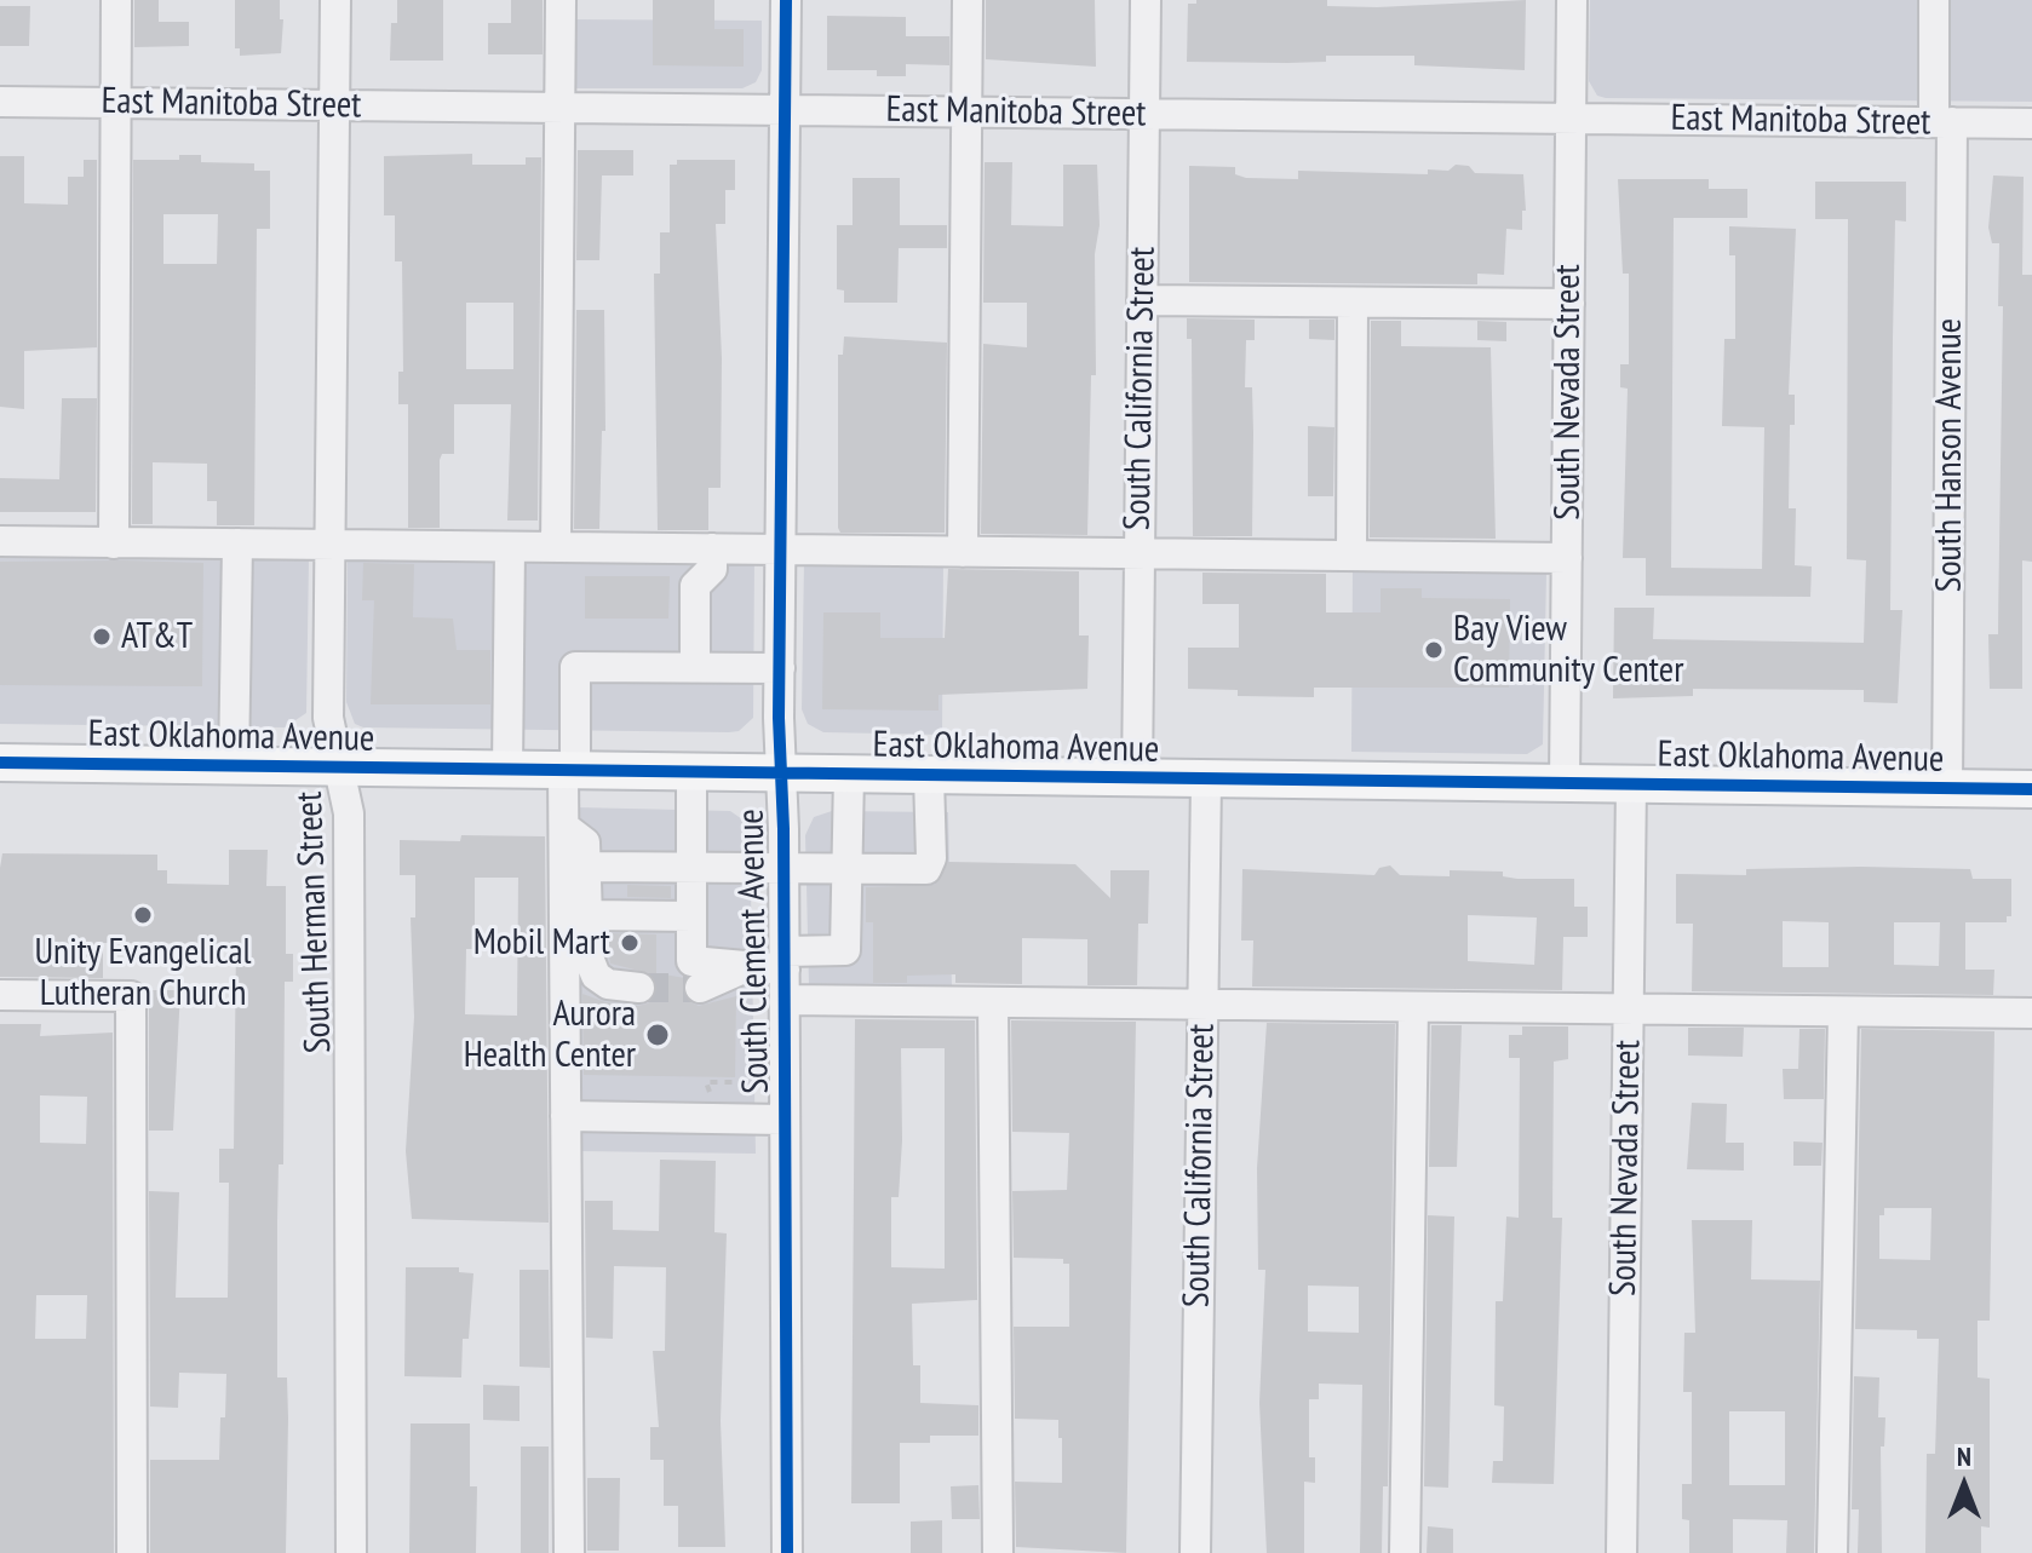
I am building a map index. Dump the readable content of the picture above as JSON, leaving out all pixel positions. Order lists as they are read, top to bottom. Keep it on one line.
{"streets":{"main road":["East Oklahoma Avenue"],"street":["East Manitoba Street","South California Street","South Nevada Street","South Hanson Avenue","South Herman Street","South Clement Avenue"]},"crossings":[["East Manitoba Street","South California Street"],["East Manitoba Street","South Nevada Street"],["East Manitoba Street","South Hanson Avenue"],["East Manitoba Street","South Herman Street"],["East Manitoba Street","South Clement Avenue"],["South California Street","East Oklahoma Avenue"],["South Nevada Street","East Oklahoma Avenue"],["South Hanson Avenue","East Oklahoma Avenue"],["East Oklahoma Avenue","South Herman Street"],["East Oklahoma Avenue","South Clement Avenue"]],"places":["AT&T","Bay View Community Center","Unity Evangelical Lutheran Church","Mobil Mart","Aurora Health Center"],"north":"top"}
